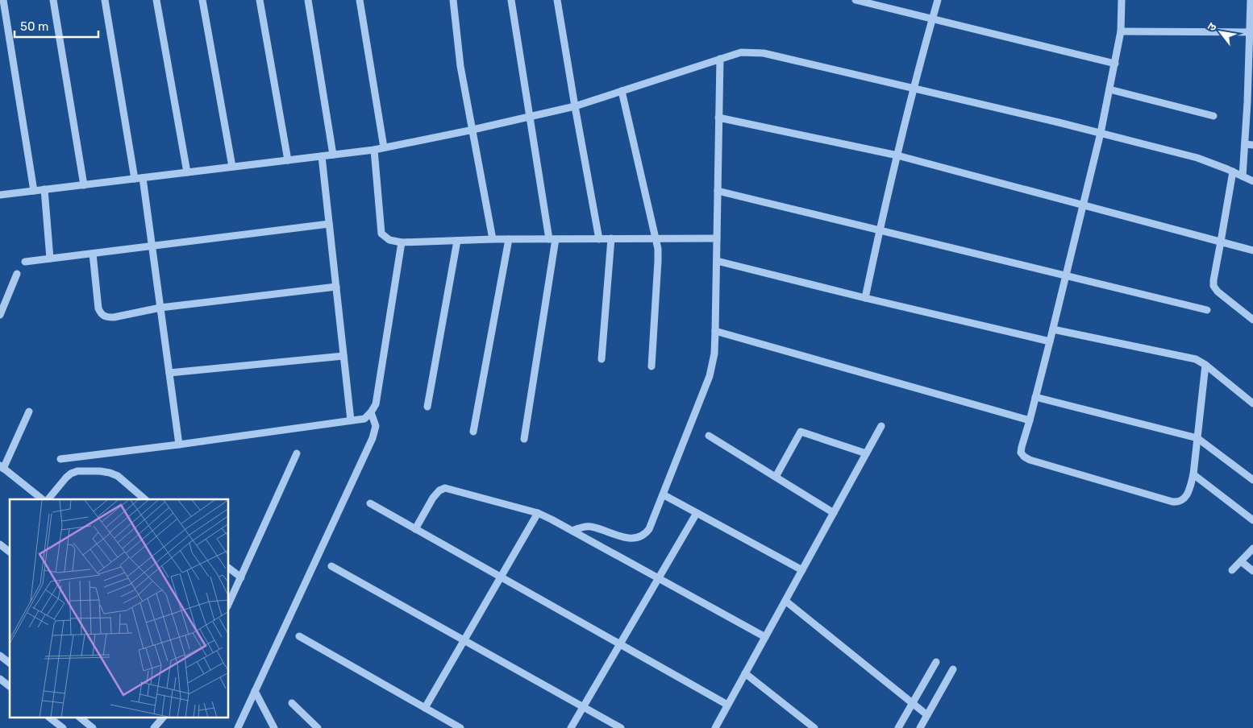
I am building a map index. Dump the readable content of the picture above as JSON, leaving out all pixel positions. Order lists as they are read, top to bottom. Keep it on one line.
{"scale_bar":"50 m","north":"top left"}
